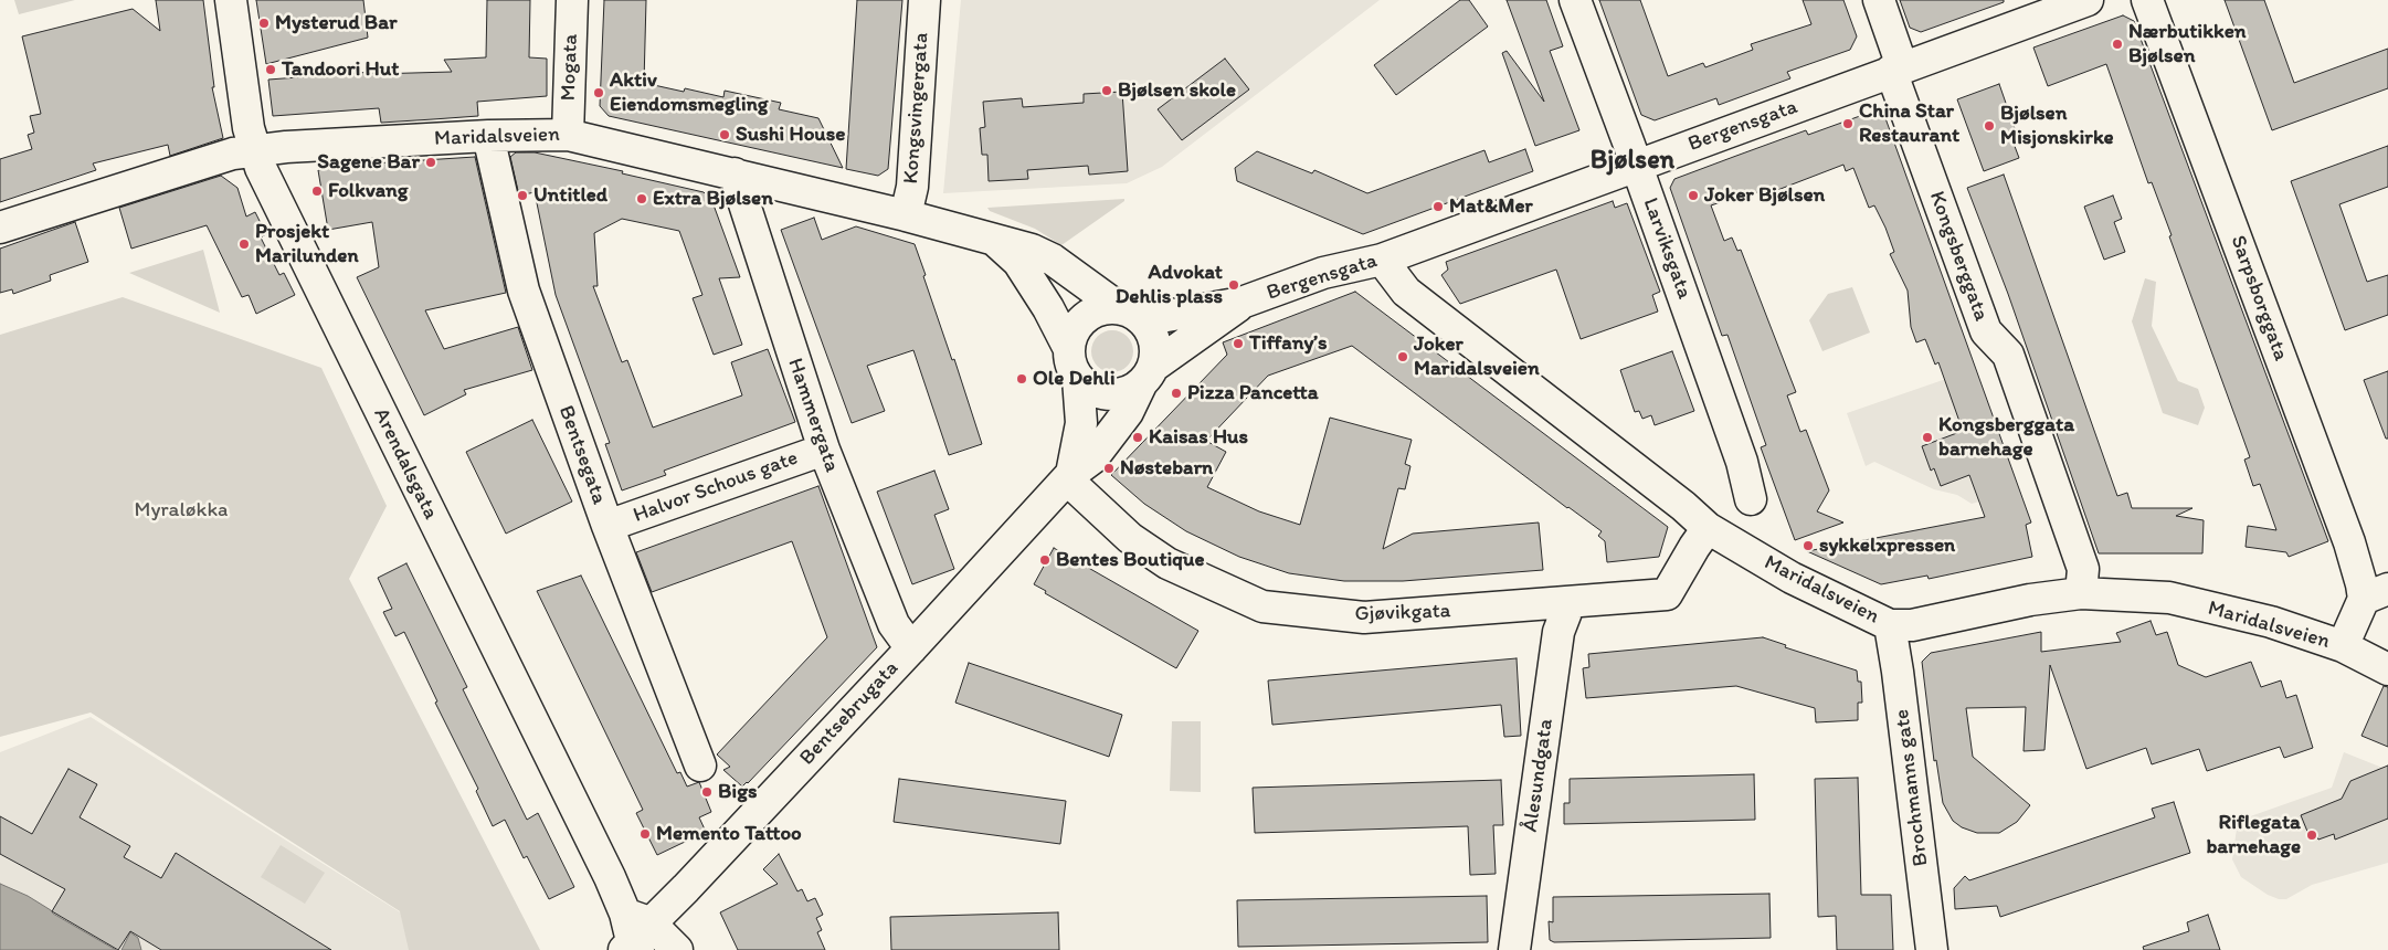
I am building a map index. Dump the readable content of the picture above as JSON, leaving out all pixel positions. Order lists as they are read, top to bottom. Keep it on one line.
{"streets":{"street":["Mogata","Kongsvingergata","Bergensgata","Maridalsveien","Larviksgata","Kongsberggata","Sarpsborggata","Hammergata","Bentsegata","Arendalsgata","Halvor Schous gate","Gjøvikgata","Bentsebrugata","Ålesundgata","Brochmanns gate"]},"crossings":[["Mogata","Maridalsveien"],["Kongsvingergata","Maridalsveien"],["Bergensgata","Maridalsveien"],["Bergensgata","Larviksgata"],["Bergensgata","Kongsberggata"],["Bergensgata","Bentsebrugata"],["Maridalsveien","Kongsberggata"],["Maridalsveien","Sarpsborggata"],["Maridalsveien","Hammergata"],["Maridalsveien","Bentsegata"],["Maridalsveien","Arendalsgata"],["Maridalsveien","Gjøvikgata"],["Maridalsveien","Bentsebrugata"],["Maridalsveien","Brochmanns gate"],["Hammergata","Halvor Schous gate"],["Hammergata","Bentsebrugata"],["Bentsegata","Halvor Schous gate"],["Arendalsgata","Bentsebrugata"],["Gjøvikgata","Bentsebrugata"],["Gjøvikgata","Ålesundgata"]],"districts":["Bjølsen"],"parks":["Myraløkka"],"places":["Mysterud Bar","Nærbutikken Bjølsen","Tandoori Hut","Bjølsen skole","Aktiv Eiendomsmegling","China Star Restaurant","Bjølsen Misjonskirke","Sushi House","Sagene Bar","Folkvang","Untitled","Joker Bjølsen","Extra Bjølsen","Mat&Mer","Prosjekt Marilunden","Advokat Dehlis plass","Tiffany’s","Joker Maridalsveien","Ole Dehli","Pizza Pancetta","Kaisas Hus","Kongsberggata barnehage","Nøstebarn","sykkelxpressen","Bentes Boutique","Bigs","Memento Tattoo","Riflegata barnehage"]}
